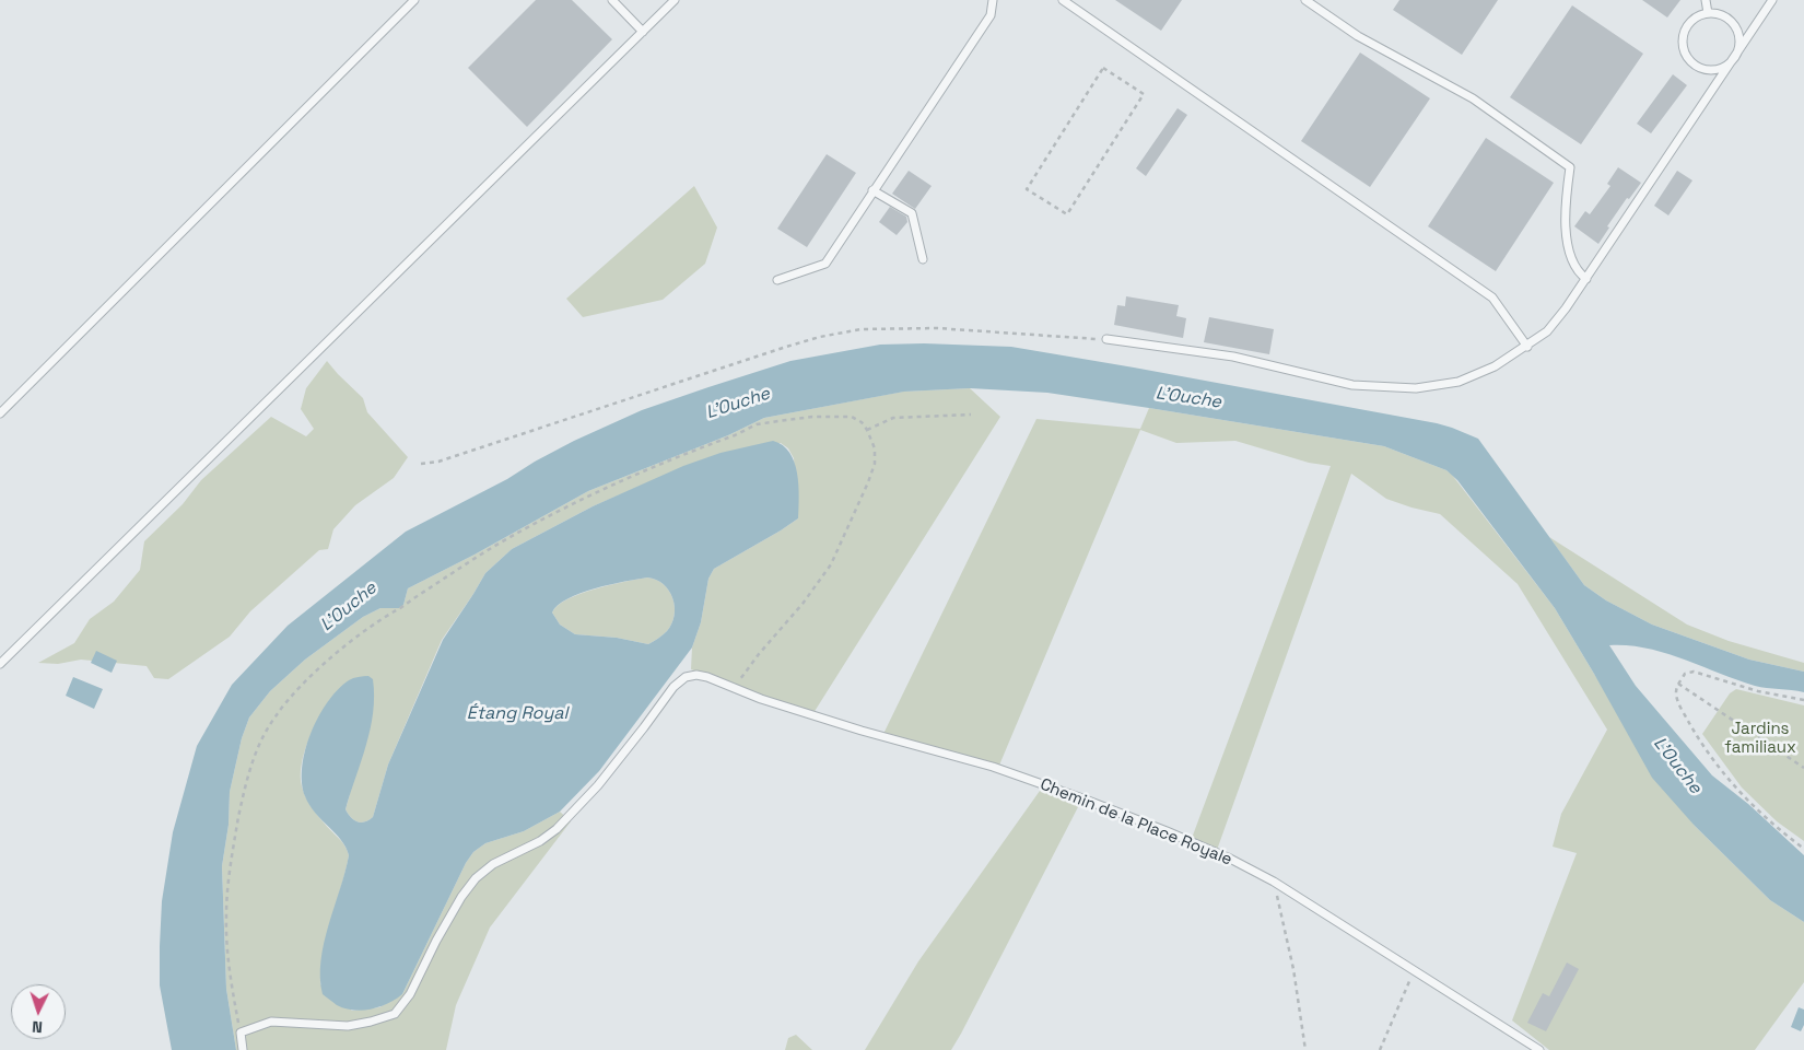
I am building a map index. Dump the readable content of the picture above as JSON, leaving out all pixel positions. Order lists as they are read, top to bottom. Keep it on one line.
{"streets":{"lane":["Chemin de la Place Royale"]},"water":["L'Ouche","Étang Royal"],"parks":["Jardins familiaux"],"north":"bottom"}
